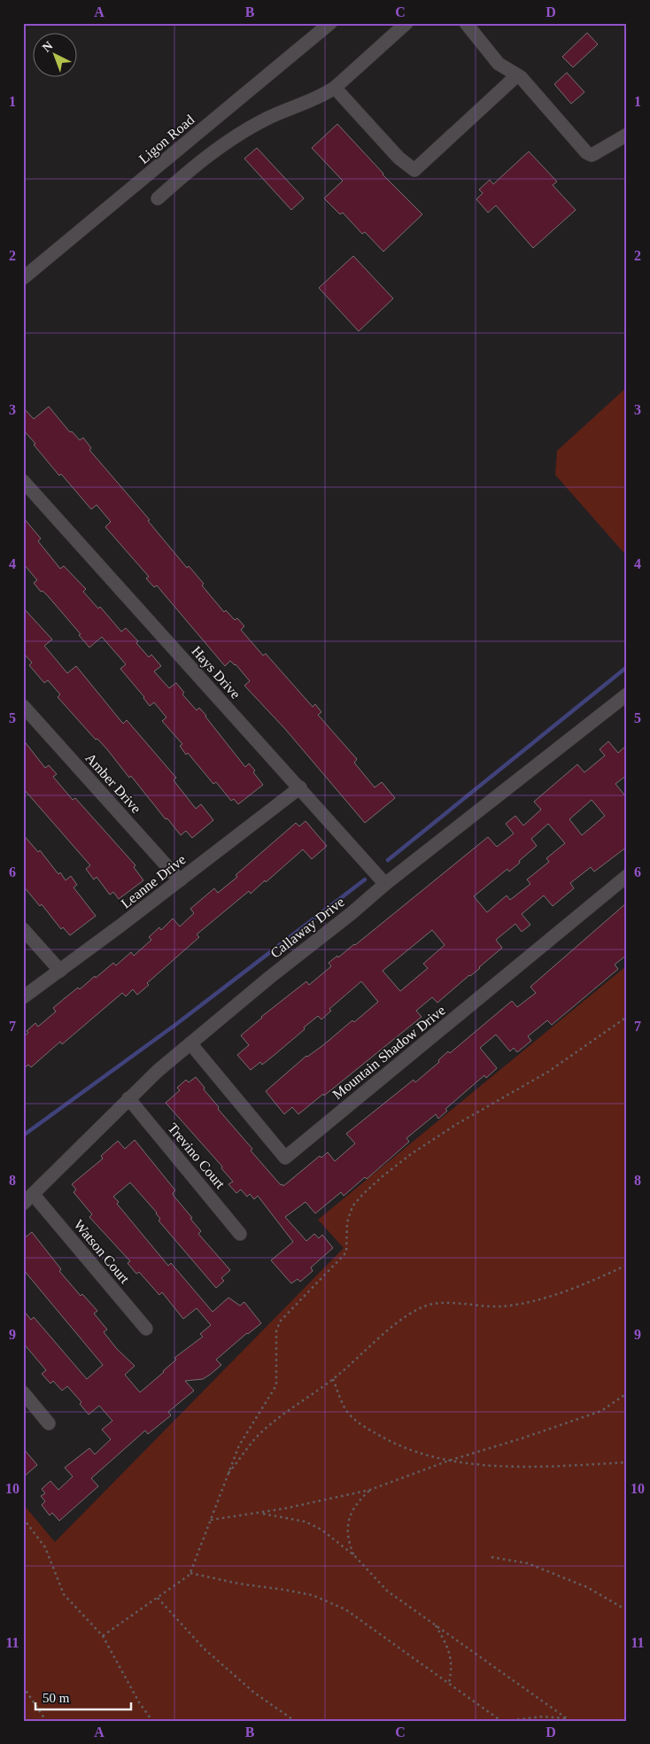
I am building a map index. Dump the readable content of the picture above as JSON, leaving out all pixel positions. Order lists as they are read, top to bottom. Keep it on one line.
{"streets":{"street":["Ligon Road","Hays Drive","Amber Drive","Leanne Drive","Callaway Drive","Mountain Shadow Drive","Trevino Court","Watson Court"]},"crossings":[["Hays Drive","Leanne Drive"],["Hays Drive","Callaway Drive"],["Amber Drive","Leanne Drive"],["Callaway Drive","Mountain Shadow Drive"],["Callaway Drive","Trevino Court"],["Callaway Drive","Watson Court"]],"scale_bar":"50 m","north":"top left","grid":{"columns":["A","B","C","D"],"rows":["1","2","3","4","5","6","7","8","9","10","11"]}}
